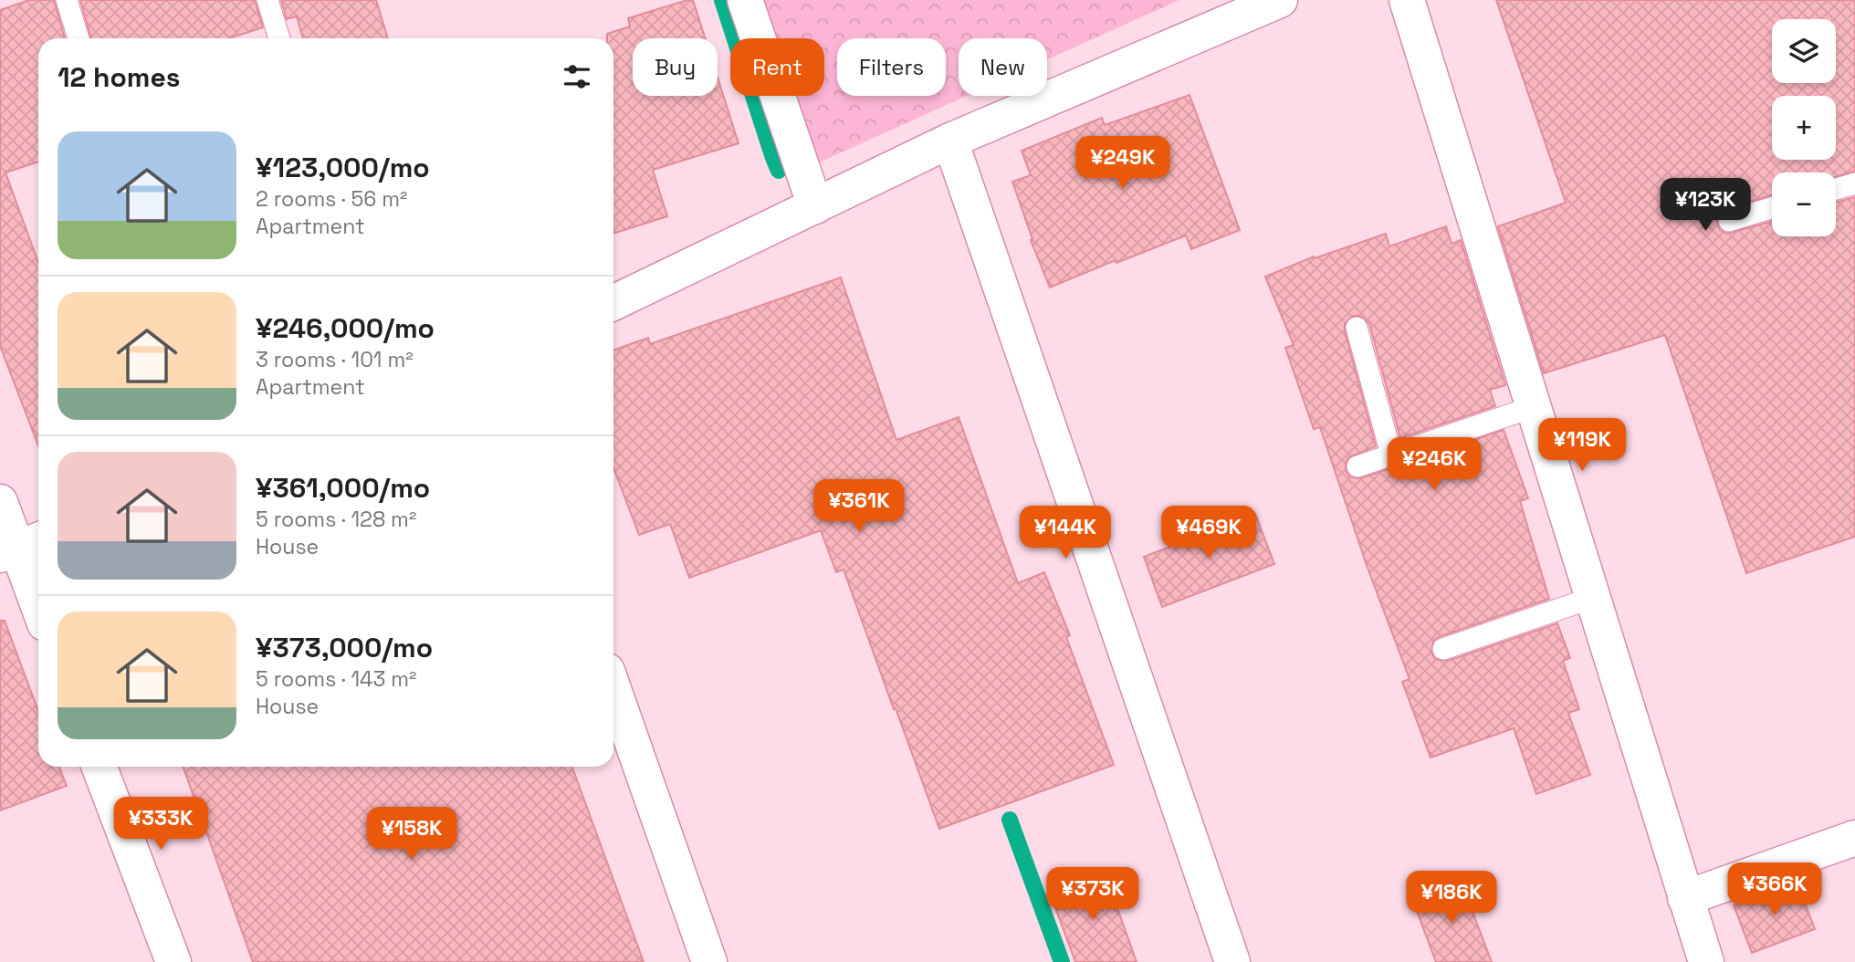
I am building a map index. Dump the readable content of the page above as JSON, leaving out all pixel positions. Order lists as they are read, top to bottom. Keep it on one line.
{"page":{"map_buttons":["+","−"],"chip":["Buy","Rent","Filters","New"],"heading":"12 homes","list":[{"name":"¥123,000/mo","note":"2 rooms · 56 m² · Apartment"},{"name":"¥246,000/mo","note":"3 rooms · 101 m² · Apartment"},{"name":"¥361,000/mo","note":"5 rooms · 128 m² · House"},{"name":"¥373,000/mo","note":"5 rooms · 143 m² · House"}],"price":["¥249K","¥123K","¥119K","¥246K","¥361K","¥144K","¥469K","¥333K","¥158K","¥366K","¥373K","¥186K"]}}
